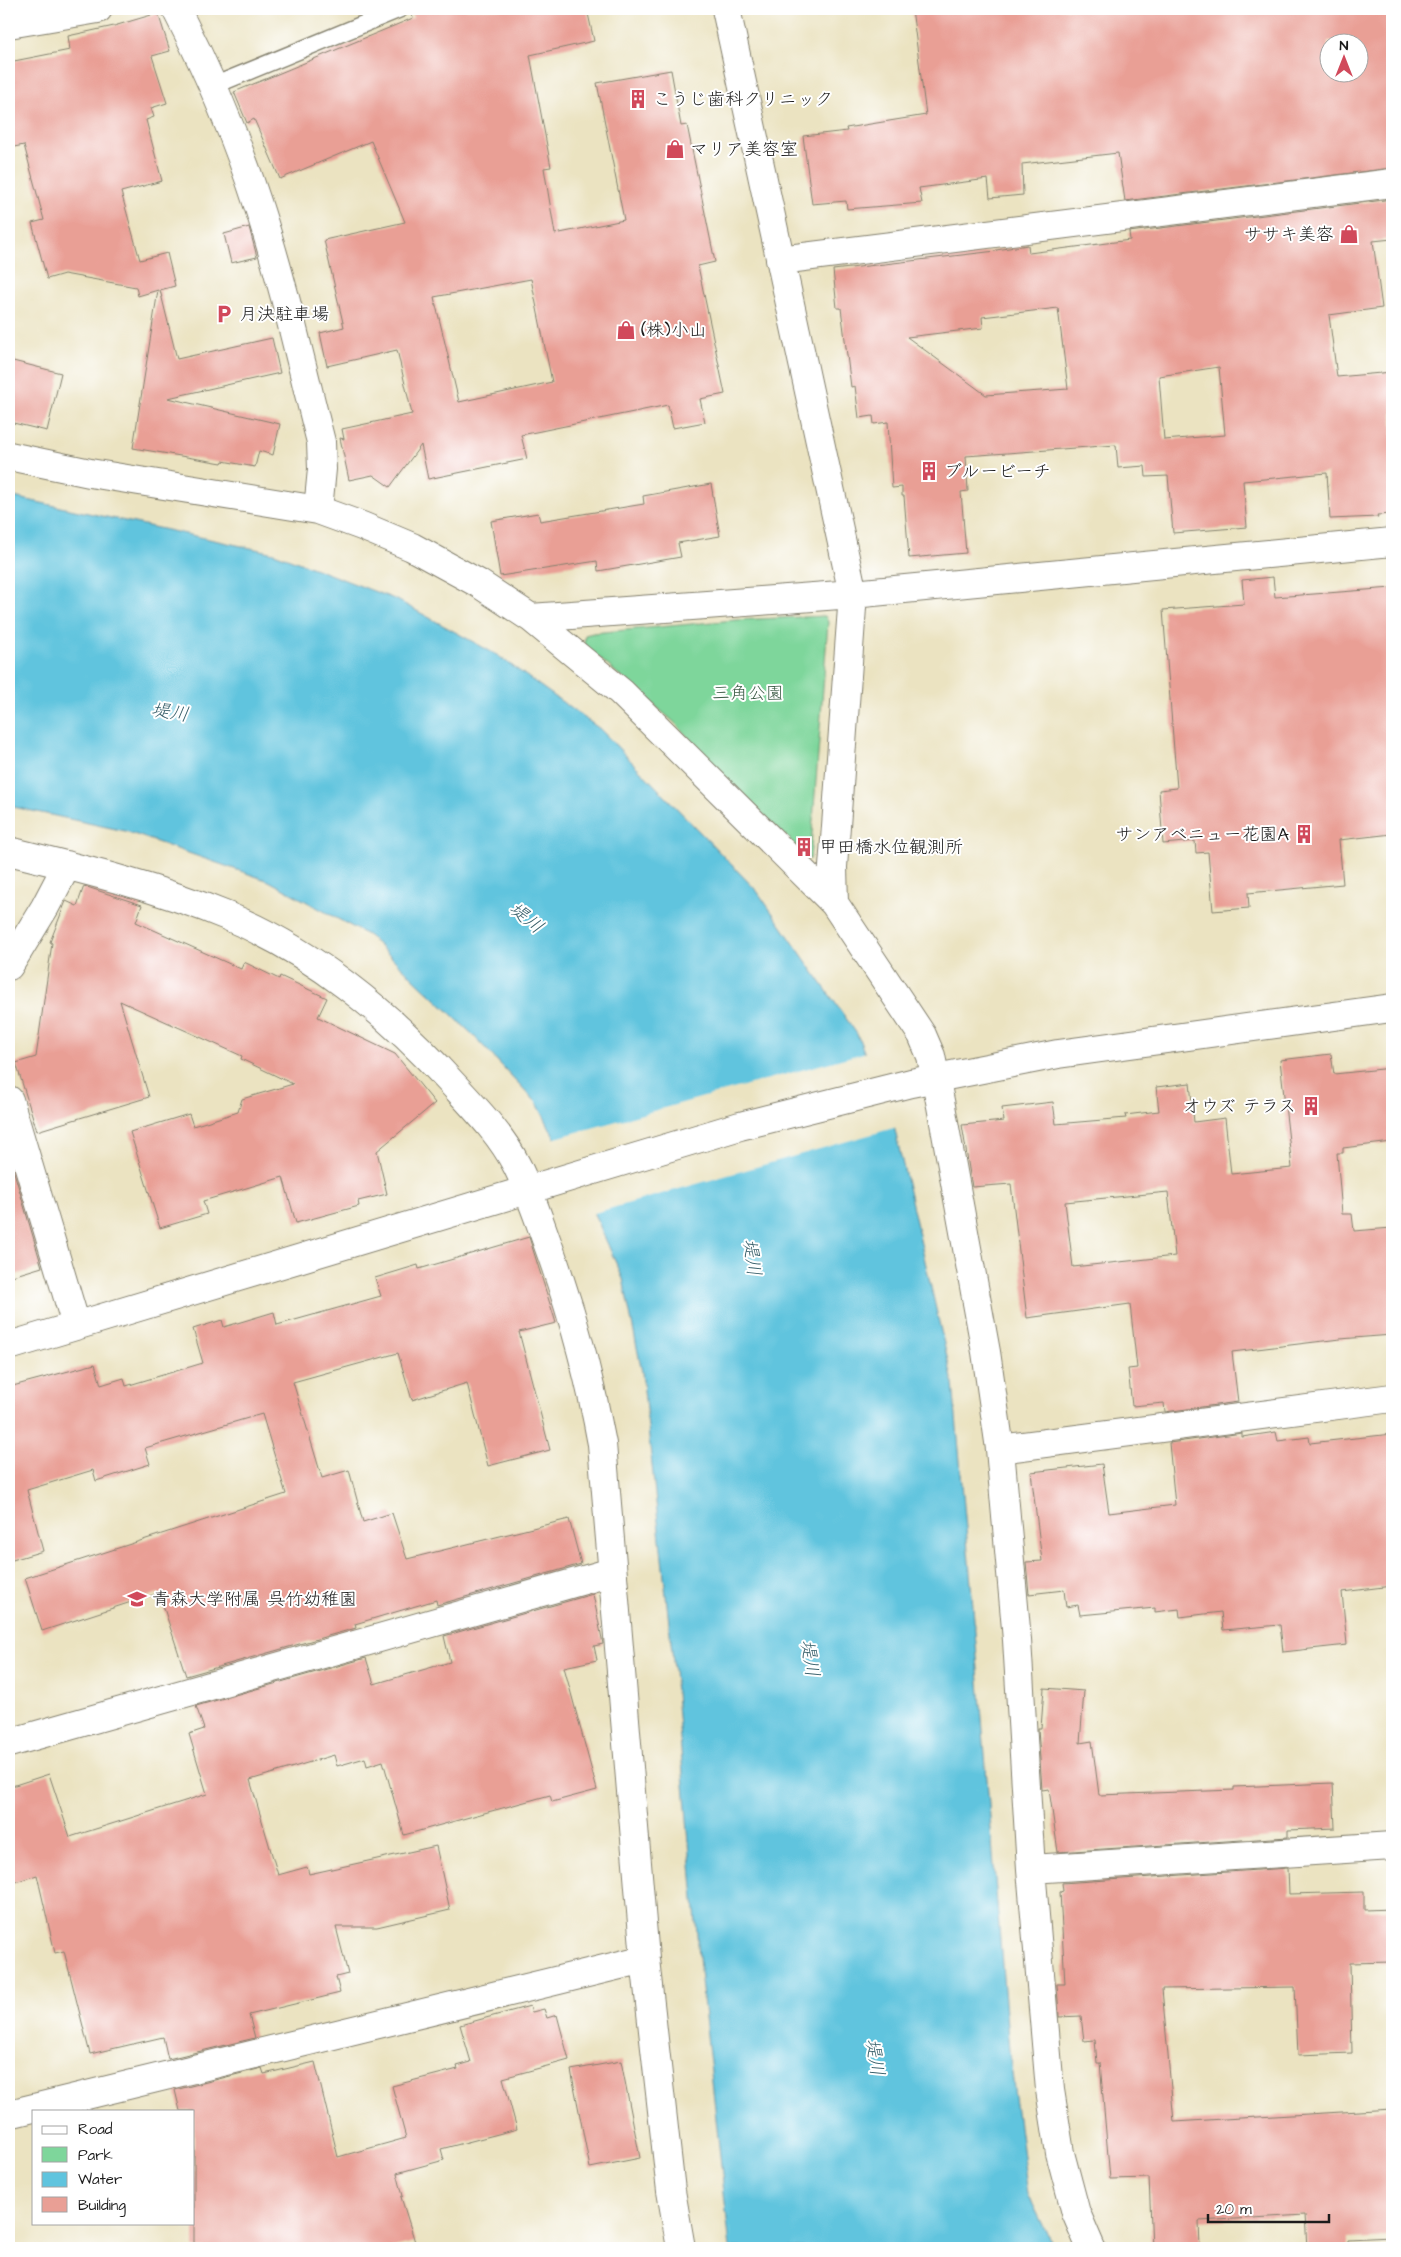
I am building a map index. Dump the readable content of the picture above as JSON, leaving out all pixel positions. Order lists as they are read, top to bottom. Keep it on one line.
{"water":["堤川"],"parks":["三角公園"],"places":{"building":["こうじ歯科クリニック","ブルービーチ","サンアベニュー花園A","甲田橋水位観測所","オウズ テラス"],"shop":["マリア美容室","ササキ美容","(株)小山"],"parking":["月決駐車場"],"school or university":["青森大学附属 呉竹幼稚園"]},"legend":["Road","Park","Water","Building"],"scale_bar":"20 m","north":"top"}
